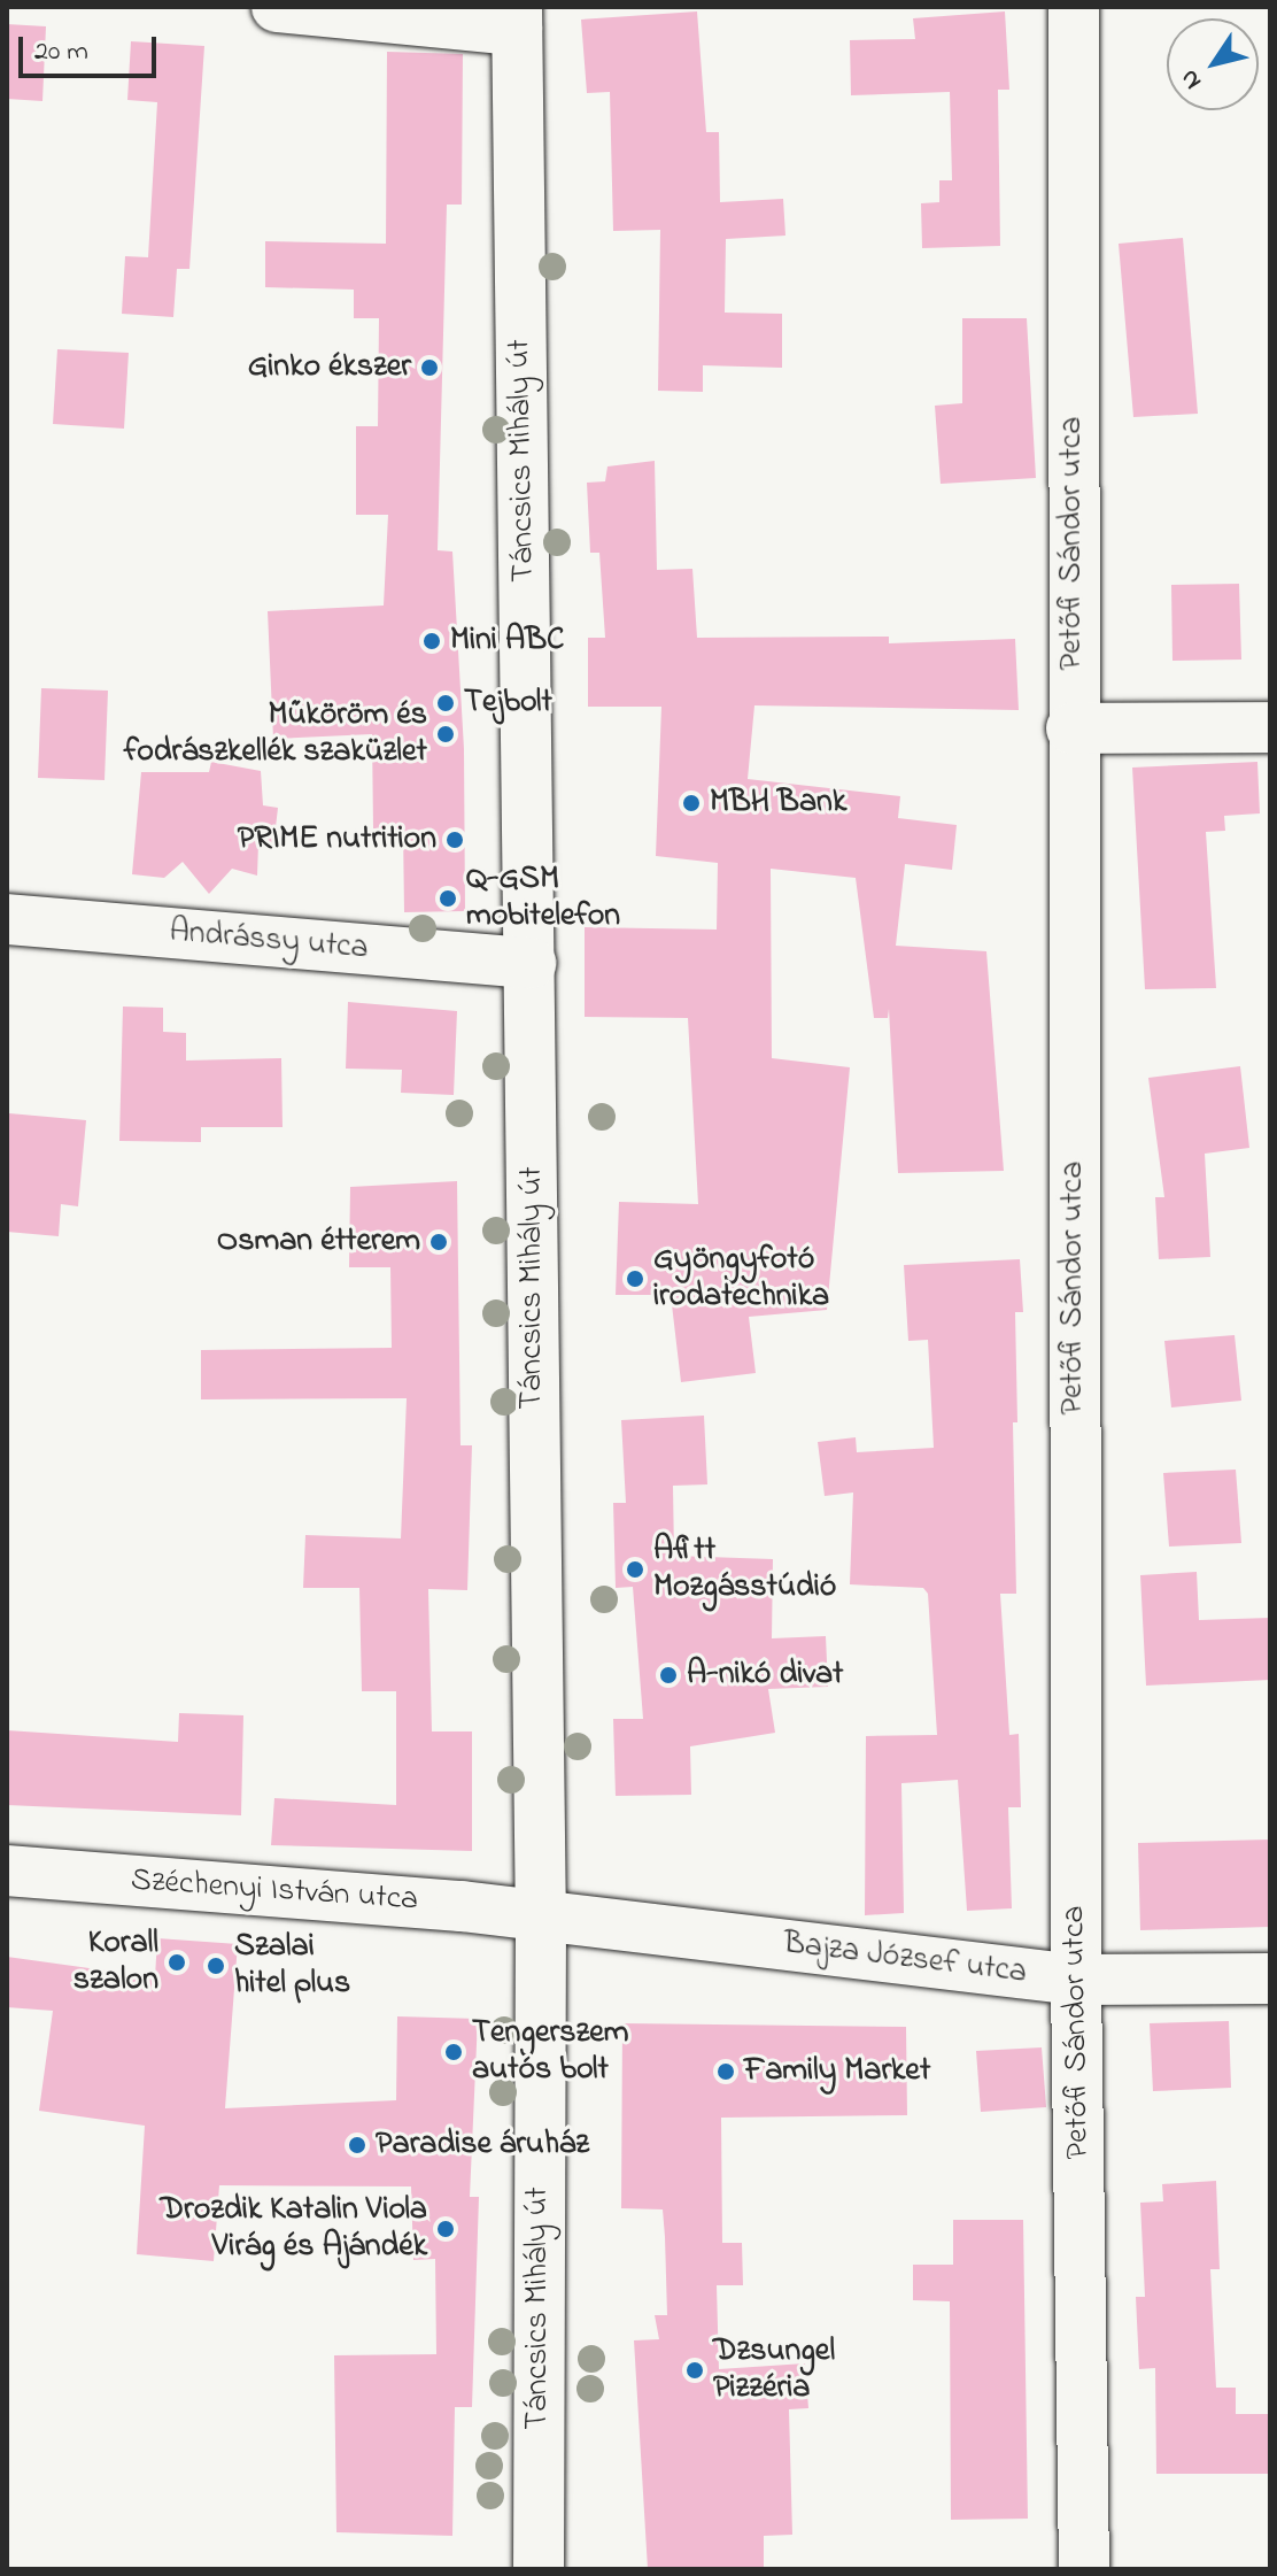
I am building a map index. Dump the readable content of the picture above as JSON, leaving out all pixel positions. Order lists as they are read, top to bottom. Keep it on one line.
{"streets":{"street":["Táncsics Mihály út","Petőfi Sándor utca","Andrássy utca","Széchenyi István utca","Bajza József utca"]},"crossings":[["Táncsics Mihály út","Andrássy utca"],["Táncsics Mihály út","Széchenyi István utca"],["Táncsics Mihály út","Bajza József utca"],["Petőfi Sándor utca","Bajza József utca"],["Széchenyi István utca","Bajza József utca"]],"places":["Ginko ékszer","Mini ABC","Tejbolt","Műköröm és fodrászkellék szaküzlet","MBH Bank","PRIME nutrition","Q-GSM mobitelefon","Osman étterem","Gyöngyfotó irodatechnika","Afitt Mozgásstúdió","A-nikó divat","Korall szalon","Szalai hitel plus","Tengerszem autós bolt","Family Market","Paradise áruház","Drozdik Katalin Viola Virág és Ajándék","Dzsungel Pizzéria"],"scale_bar":"20 m","north":"bottom left"}
